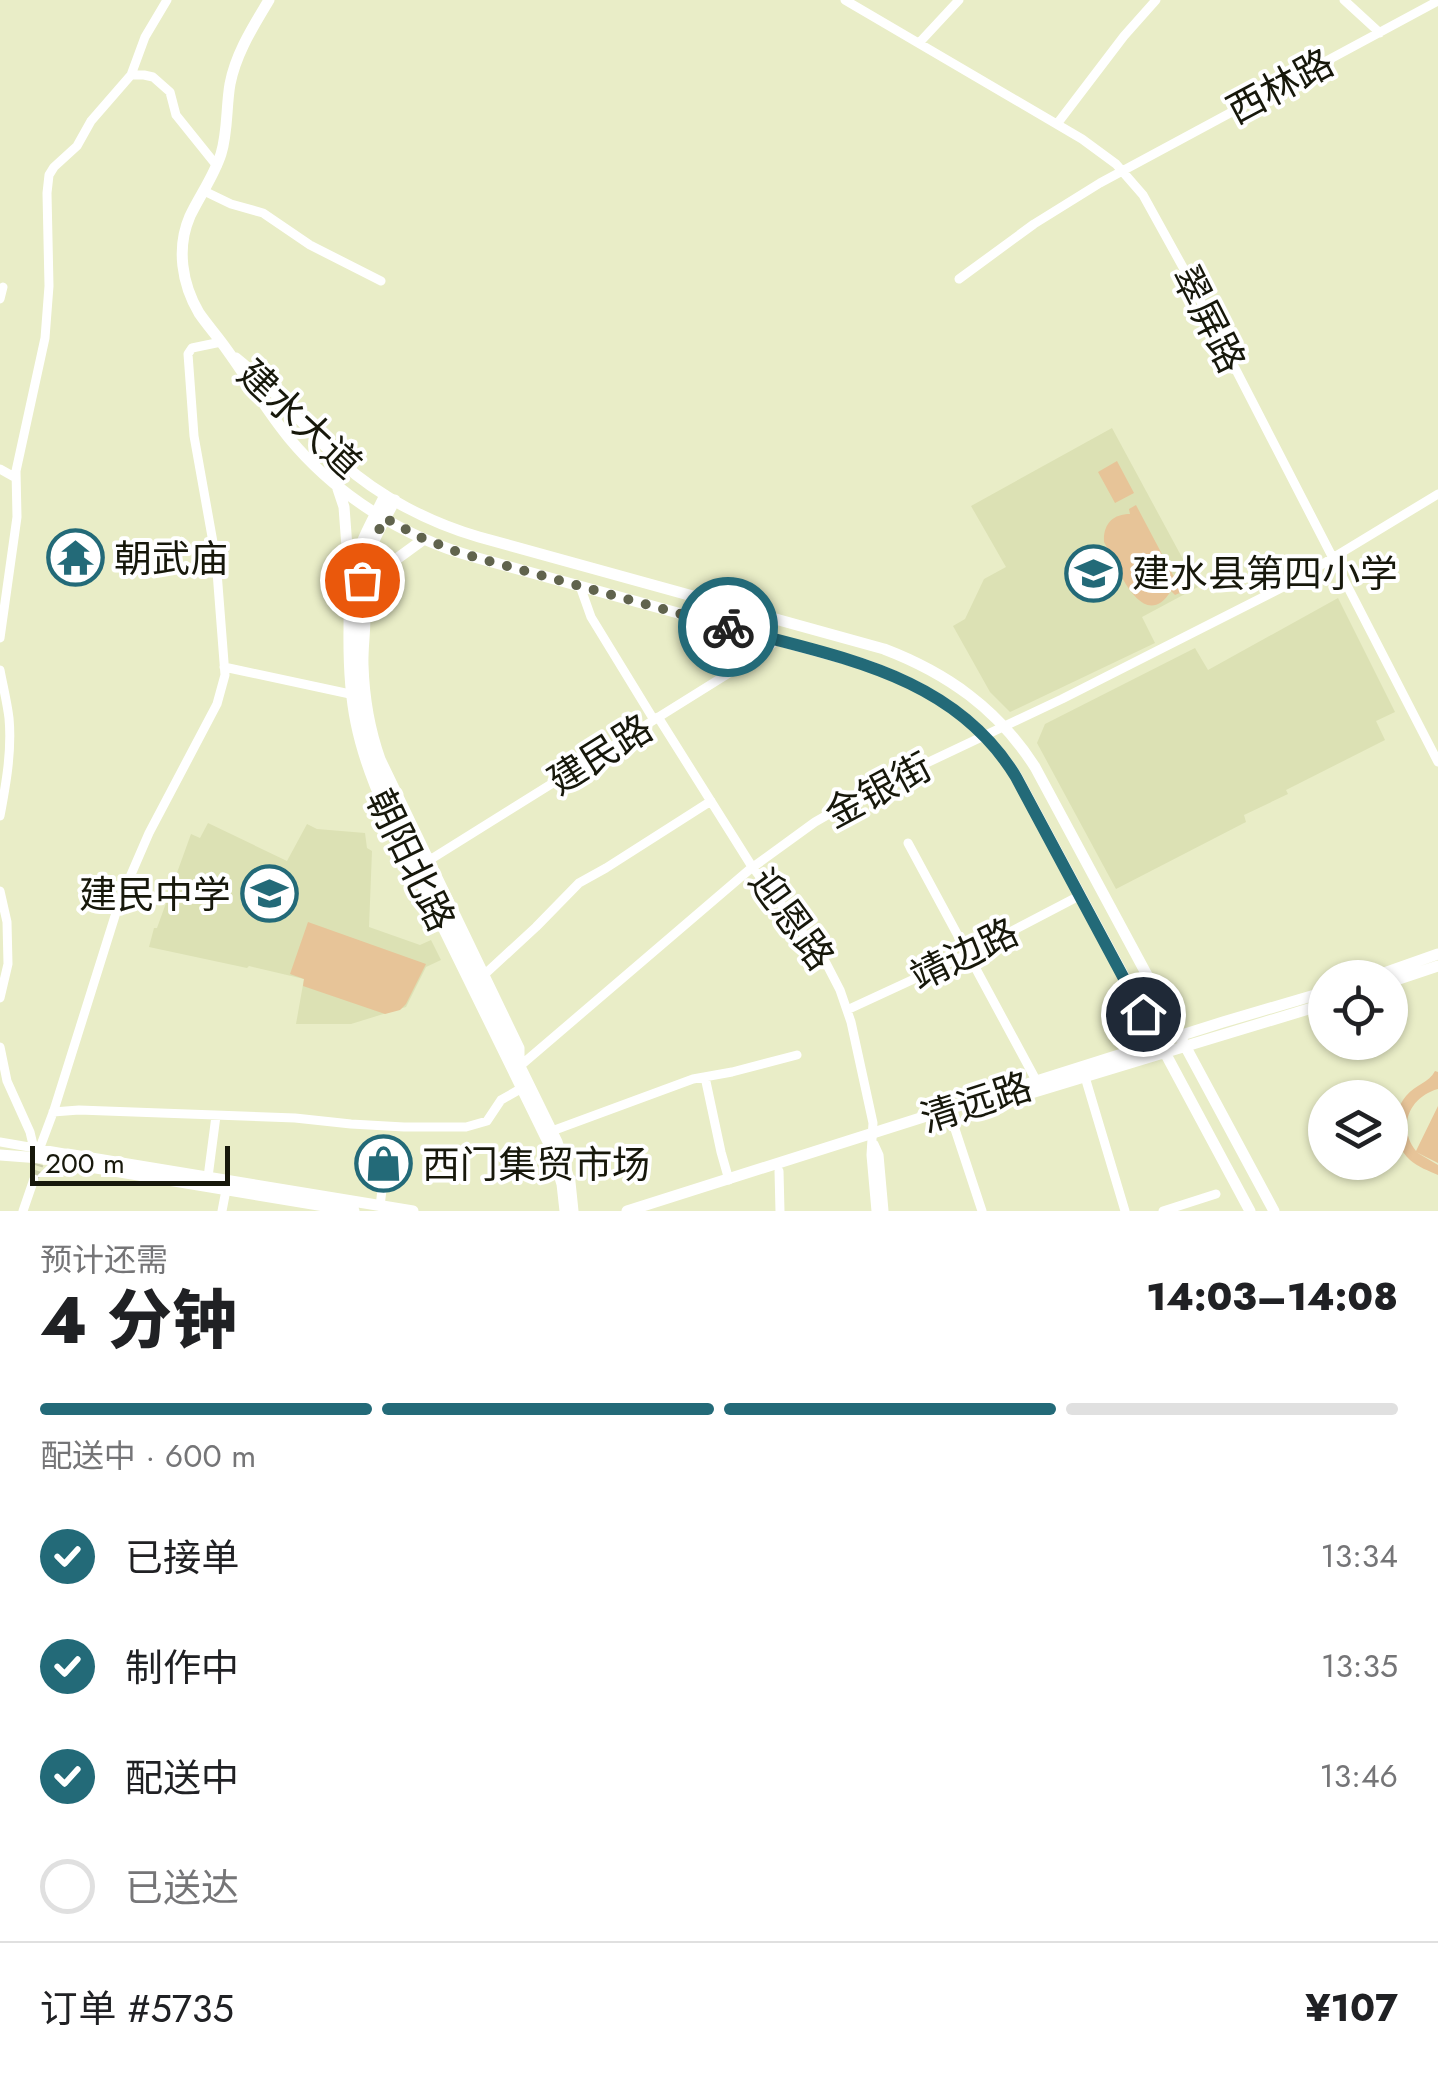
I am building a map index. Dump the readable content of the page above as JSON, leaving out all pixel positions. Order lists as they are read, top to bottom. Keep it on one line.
{"streets":{"main road":["建水大道","朝阳北路","清远路"],"street":["西林路","翠屏路","建民路","金银街","迎恩路","靖边路"]},"crossings":[["西林路","翠屏路"],["翠屏路","金银街"],["建水大道","建民路"],["建水大道","金银街"],["建水大道","朝阳北路"],["建水大道","迎恩路"],["建水大道","靖边路"],["建水大道","清远路"],["建民路","朝阳北路"],["建民路","迎恩路"],["金银街","朝阳北路"],["金银街","迎恩路"],["迎恩路","靖边路"],["迎恩路","清远路"]],"places":{"temple":["朝武庙"],"school or university":["建水县第四小学","建民中学"],"shop":["西门集贸市场"]},"scale_bar":"200 m","page":{"scale":"200 m","heading":["4 分钟","预计还需","14:03–14:08"],"panel":["订单 #5735","¥107"],"bar":"配送中 · 600 m","list":[["已接单","13:34"],["制作中","13:35"],["配送中","13:46"],"已送达"]}}
